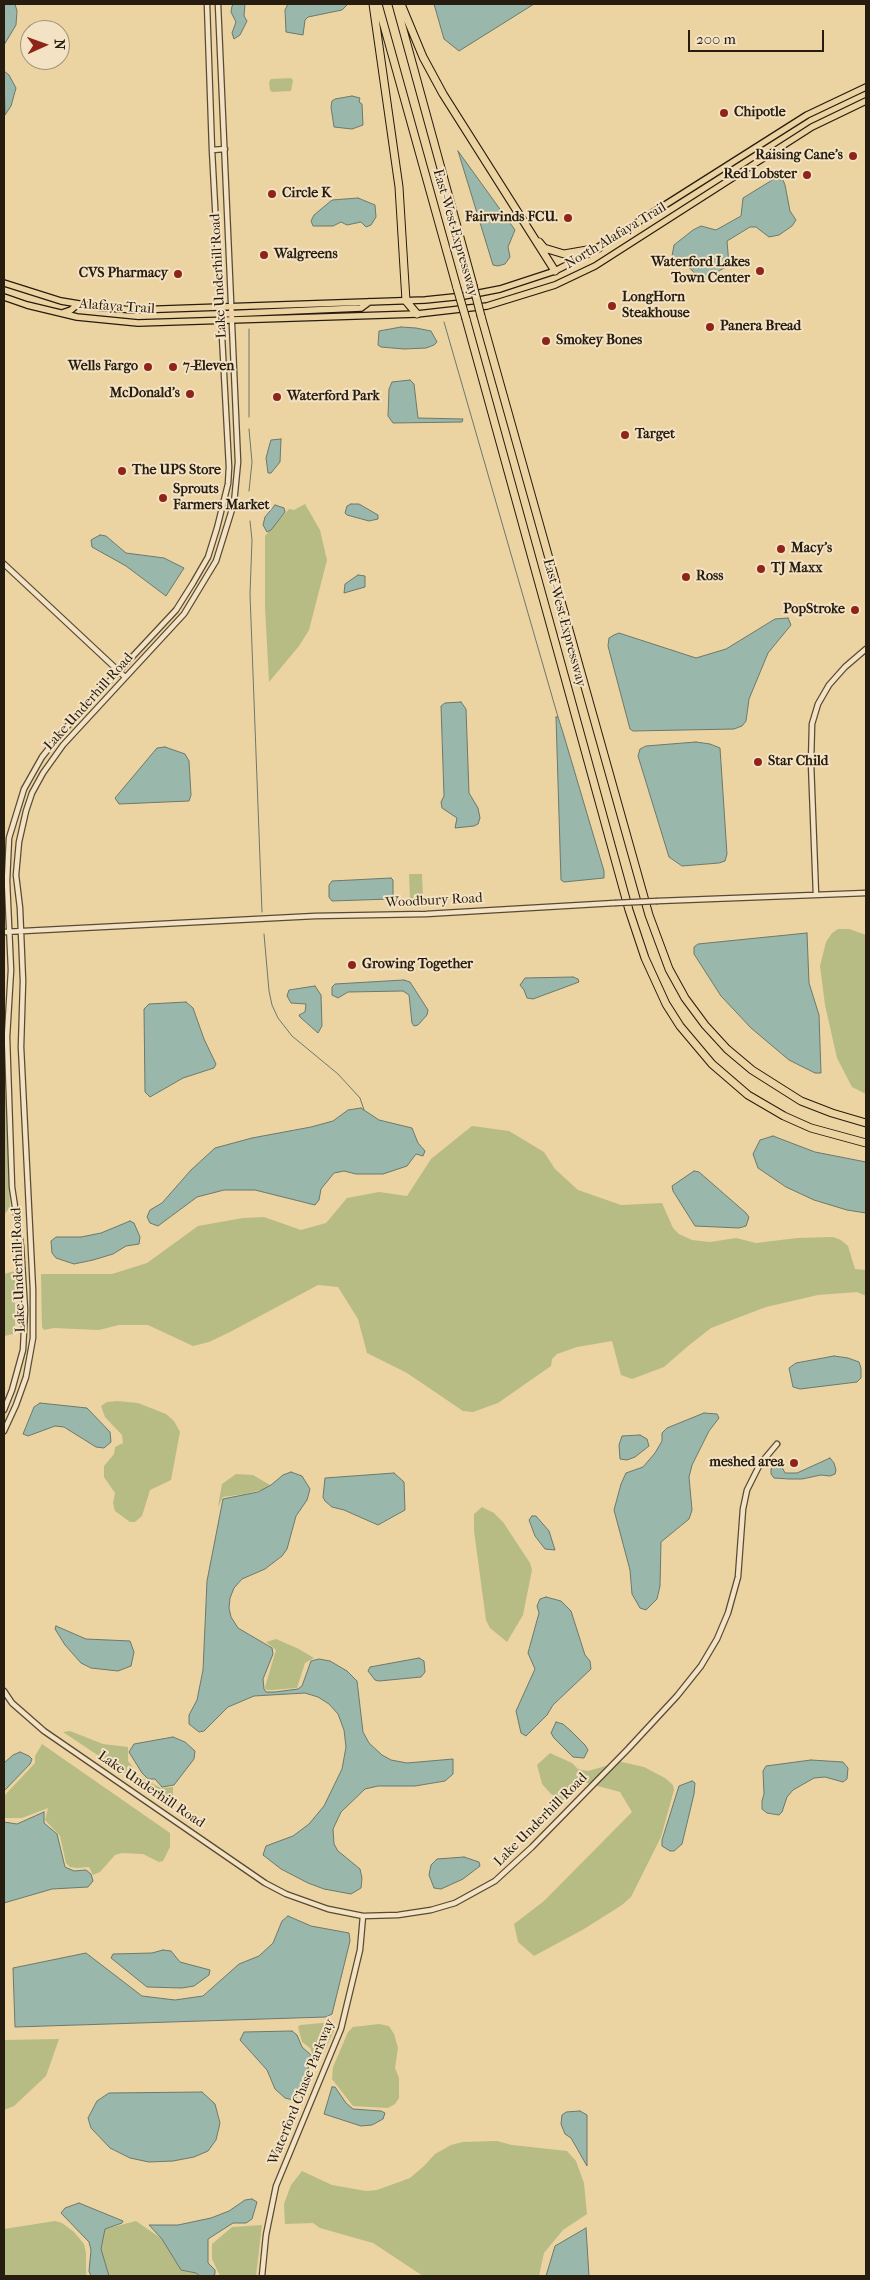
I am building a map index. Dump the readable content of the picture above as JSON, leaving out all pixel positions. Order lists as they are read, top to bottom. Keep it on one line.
{"streets":{"highway":["East-West Expressway"],"main road":["North Alafaya Trail","Alafaya Trail"],"street":["Lake Underhill Road","Woodbury Road","Waterford Chase Parkway"]},"crossings":[["North Alafaya Trail","Lake Underhill Road"],["North Alafaya Trail","Alafaya Trail"],["Lake Underhill Road","Alafaya Trail"],["Lake Underhill Road","Woodbury Road"],["Lake Underhill Road","Waterford Chase Parkway"]],"places":["Chipotle","Raising Cane's","Red Lobster","Circle K","Fairwinds FCU.","Walgreens","Waterford Lakes Town Center","CVS Pharmacy","LongHorn Steakhouse","Panera Bread","Smokey Bones","Wells Fargo","7-Eleven","McDonald's","Waterford Park","Target","The UPS Store","Sprouts Farmers Market","Macy's","TJ Maxx","Ross","PopStroke","Star Child","Growing Together","meshed area"],"scale_bar":"200 m","north":"right"}
